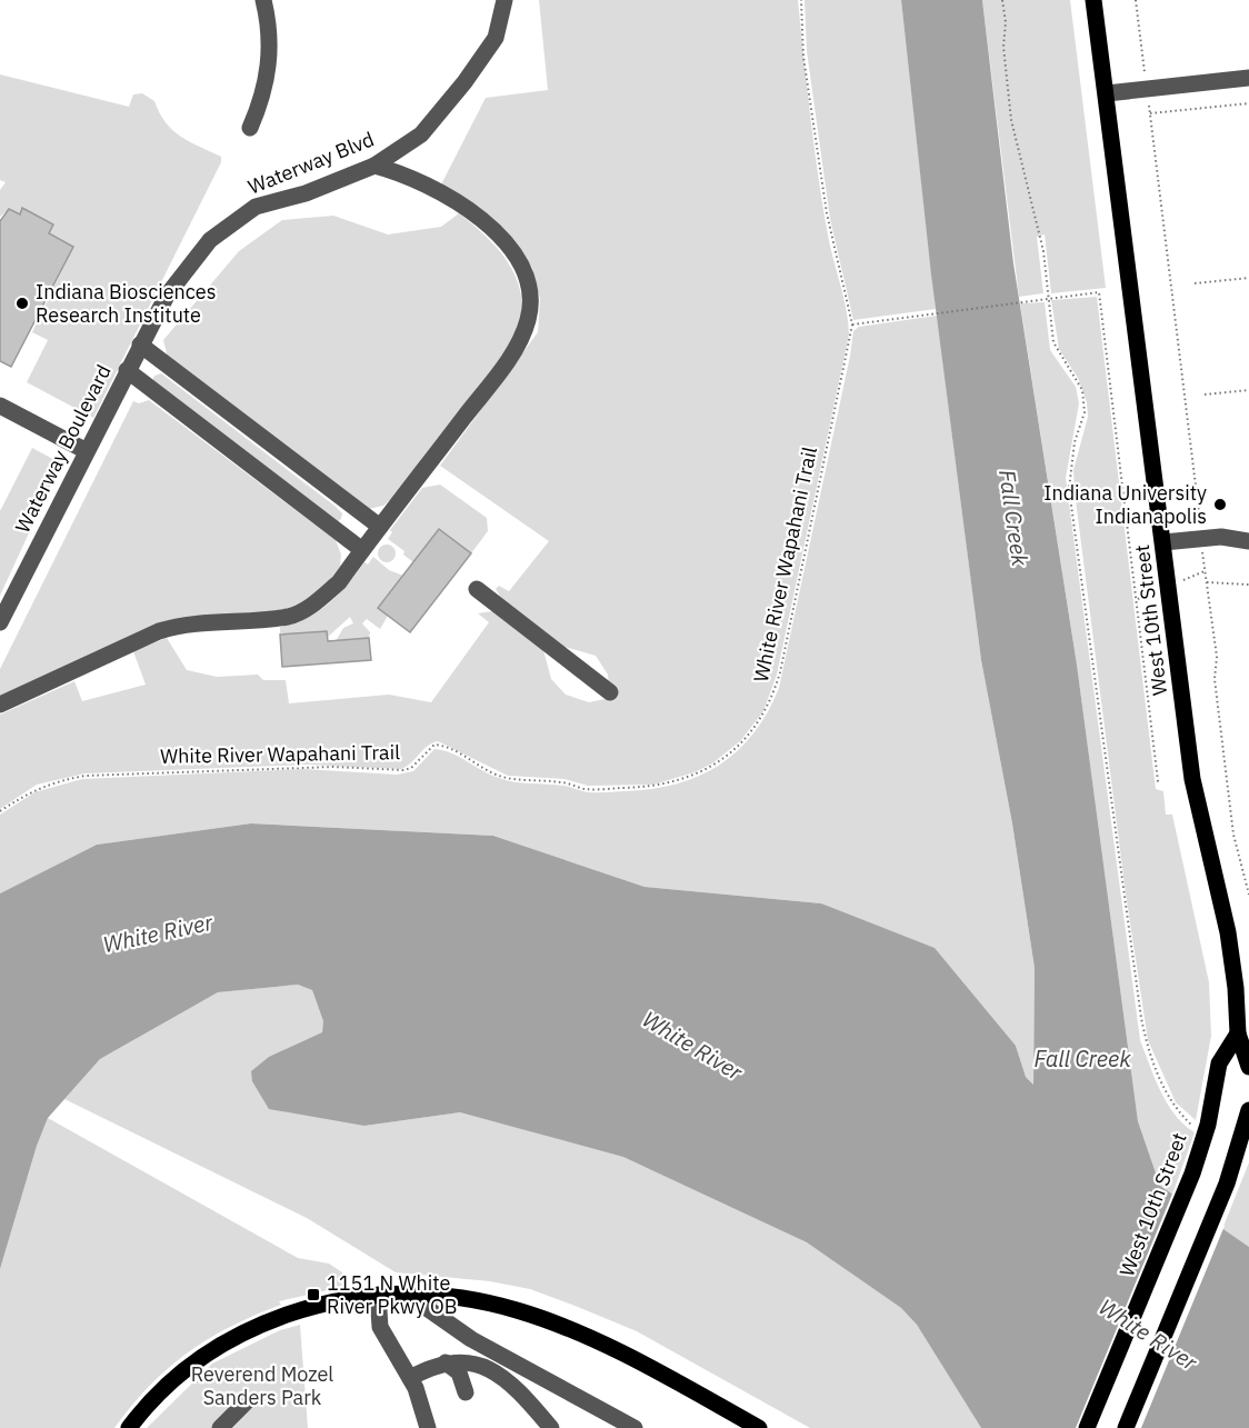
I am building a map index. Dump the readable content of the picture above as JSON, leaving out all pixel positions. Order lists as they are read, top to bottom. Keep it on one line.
{"streets":{"main road":["West 10th Street"],"street":["Waterway Blvd","Waterway Boulevard"],"path":["White River Wapahani Trail"]},"crossings":[["Waterway Blvd","Waterway Boulevard"]],"water":["Fall Creek","White River"],"parks":["Reverend Mozel Sanders Park"],"places":{"other":["Indiana Biosciences Research Institute","Indiana University Indianapolis"],"transit":["1151 N White River Pkwy OB"]}}
